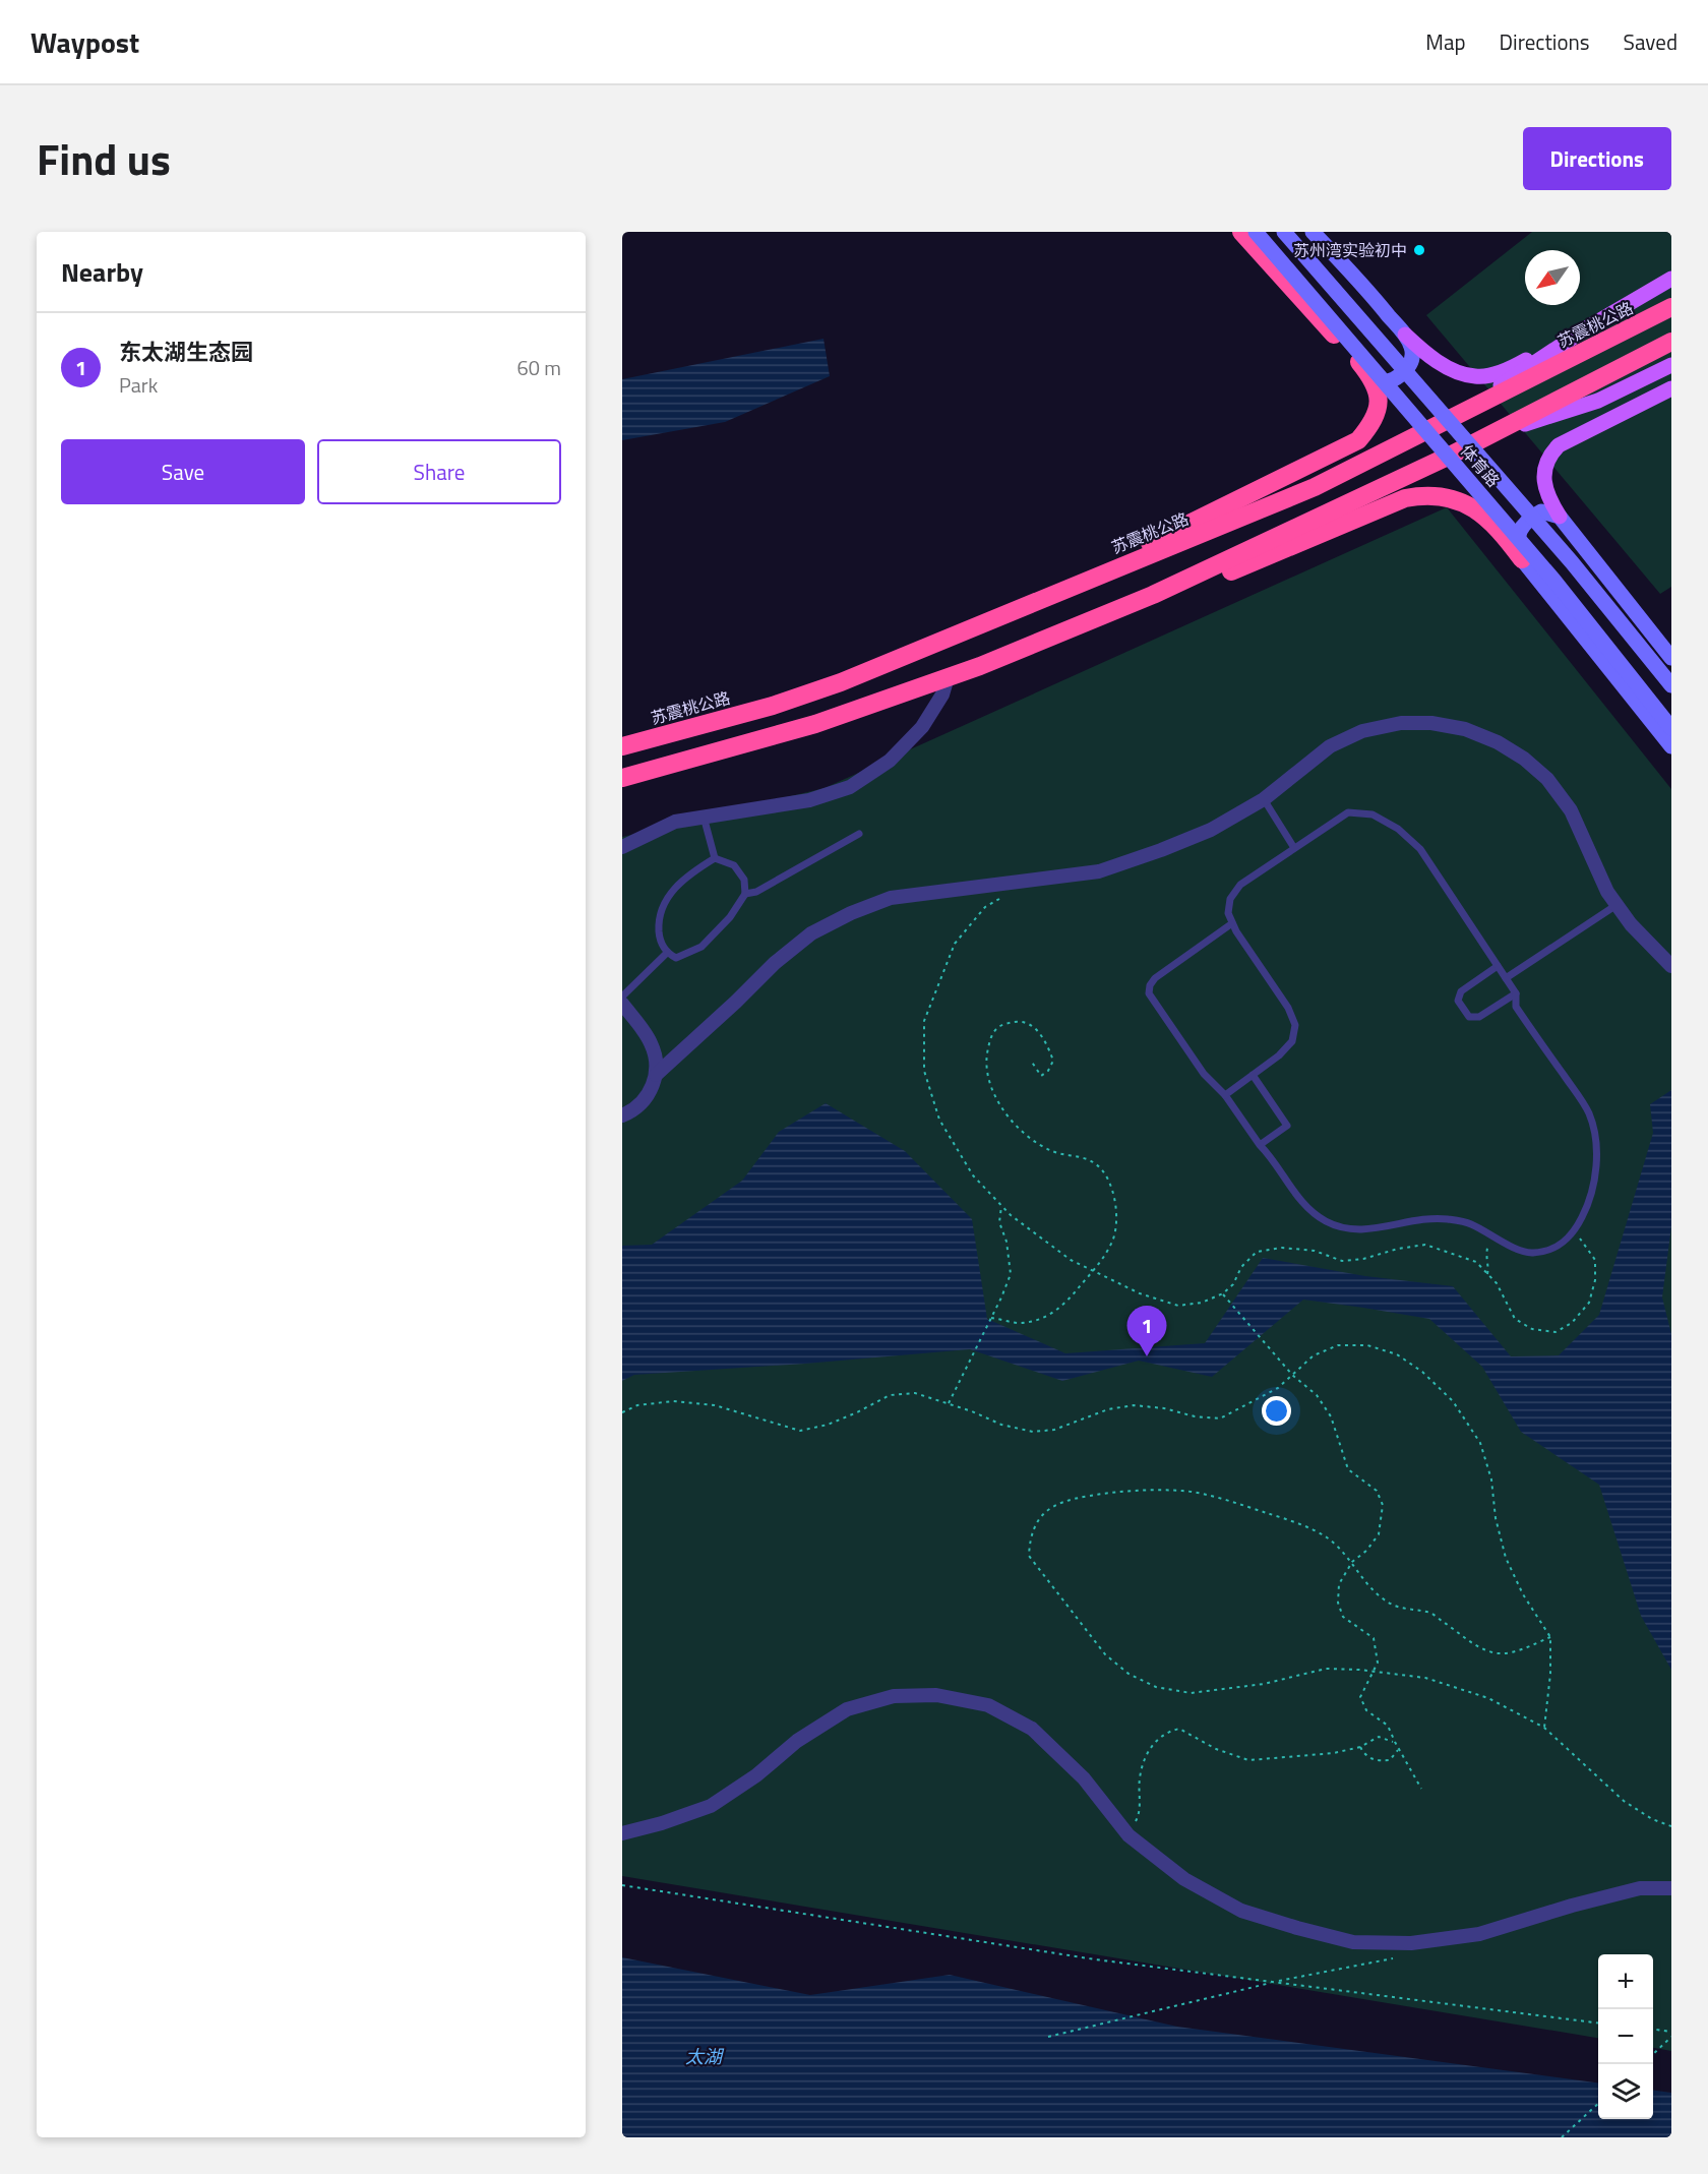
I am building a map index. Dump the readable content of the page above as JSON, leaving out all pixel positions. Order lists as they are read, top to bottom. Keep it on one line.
{"streets":{"highway":["苏震桃公路"],"main road":["体育路"]},"water":["太湖"],"places":["苏州湾实验初中"],"north":"bottom left","page":{"header":"Waypost","nav":["Map","Directions","Saved"],"title":"Find us","buttons":["Directions",["Save","Share"]],"heading":"Nearby","list":[{"mark":"1","name":"东太湖生态园","note":"Park","value":"60 m"}],"pins":"1","map_buttons":["+","−"]}}
